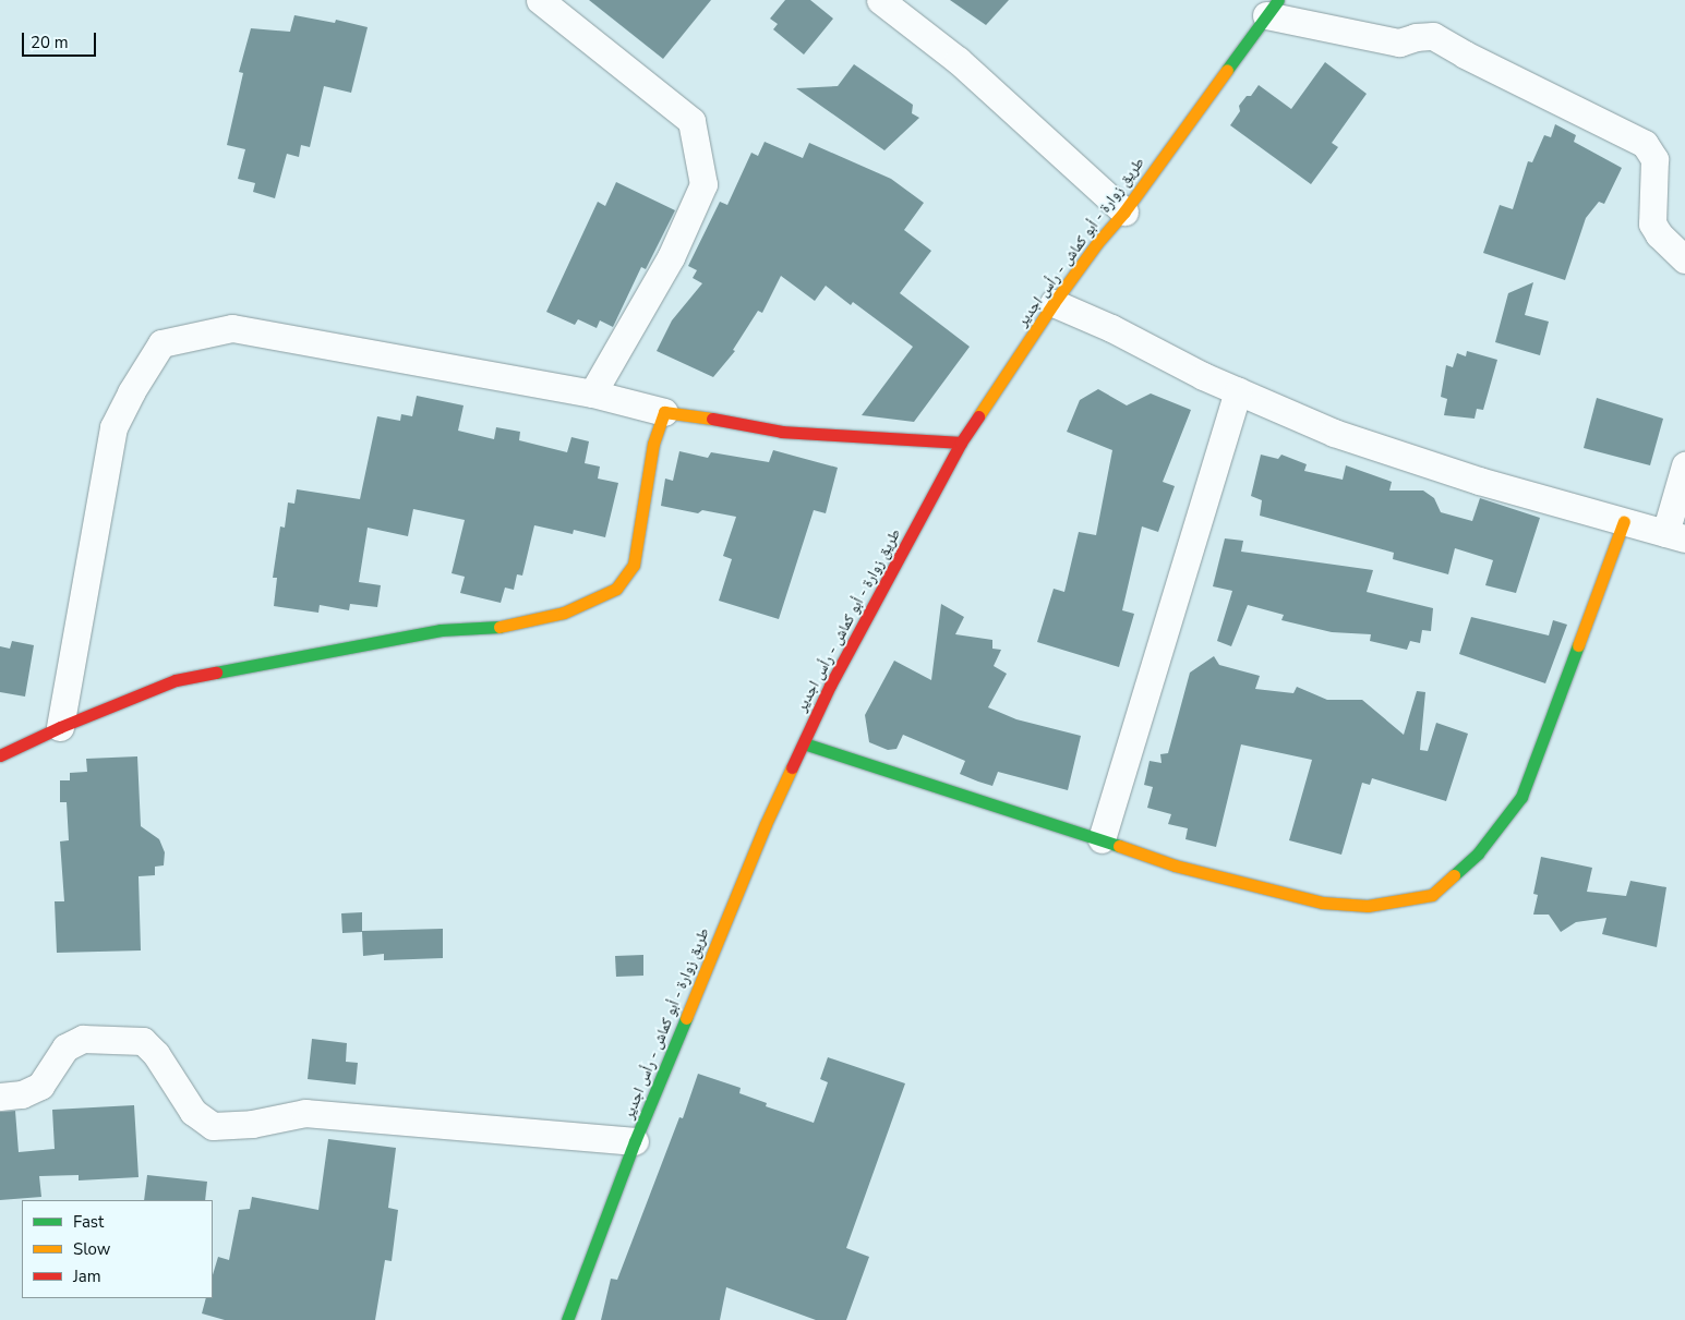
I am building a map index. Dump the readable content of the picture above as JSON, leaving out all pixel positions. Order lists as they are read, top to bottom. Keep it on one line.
{"streets":{"street":["طريق زوارة - أبو كماش - رأس اجدير"]},"legend":["Fast","Slow","Jam"],"scale_bar":"20 m"}
